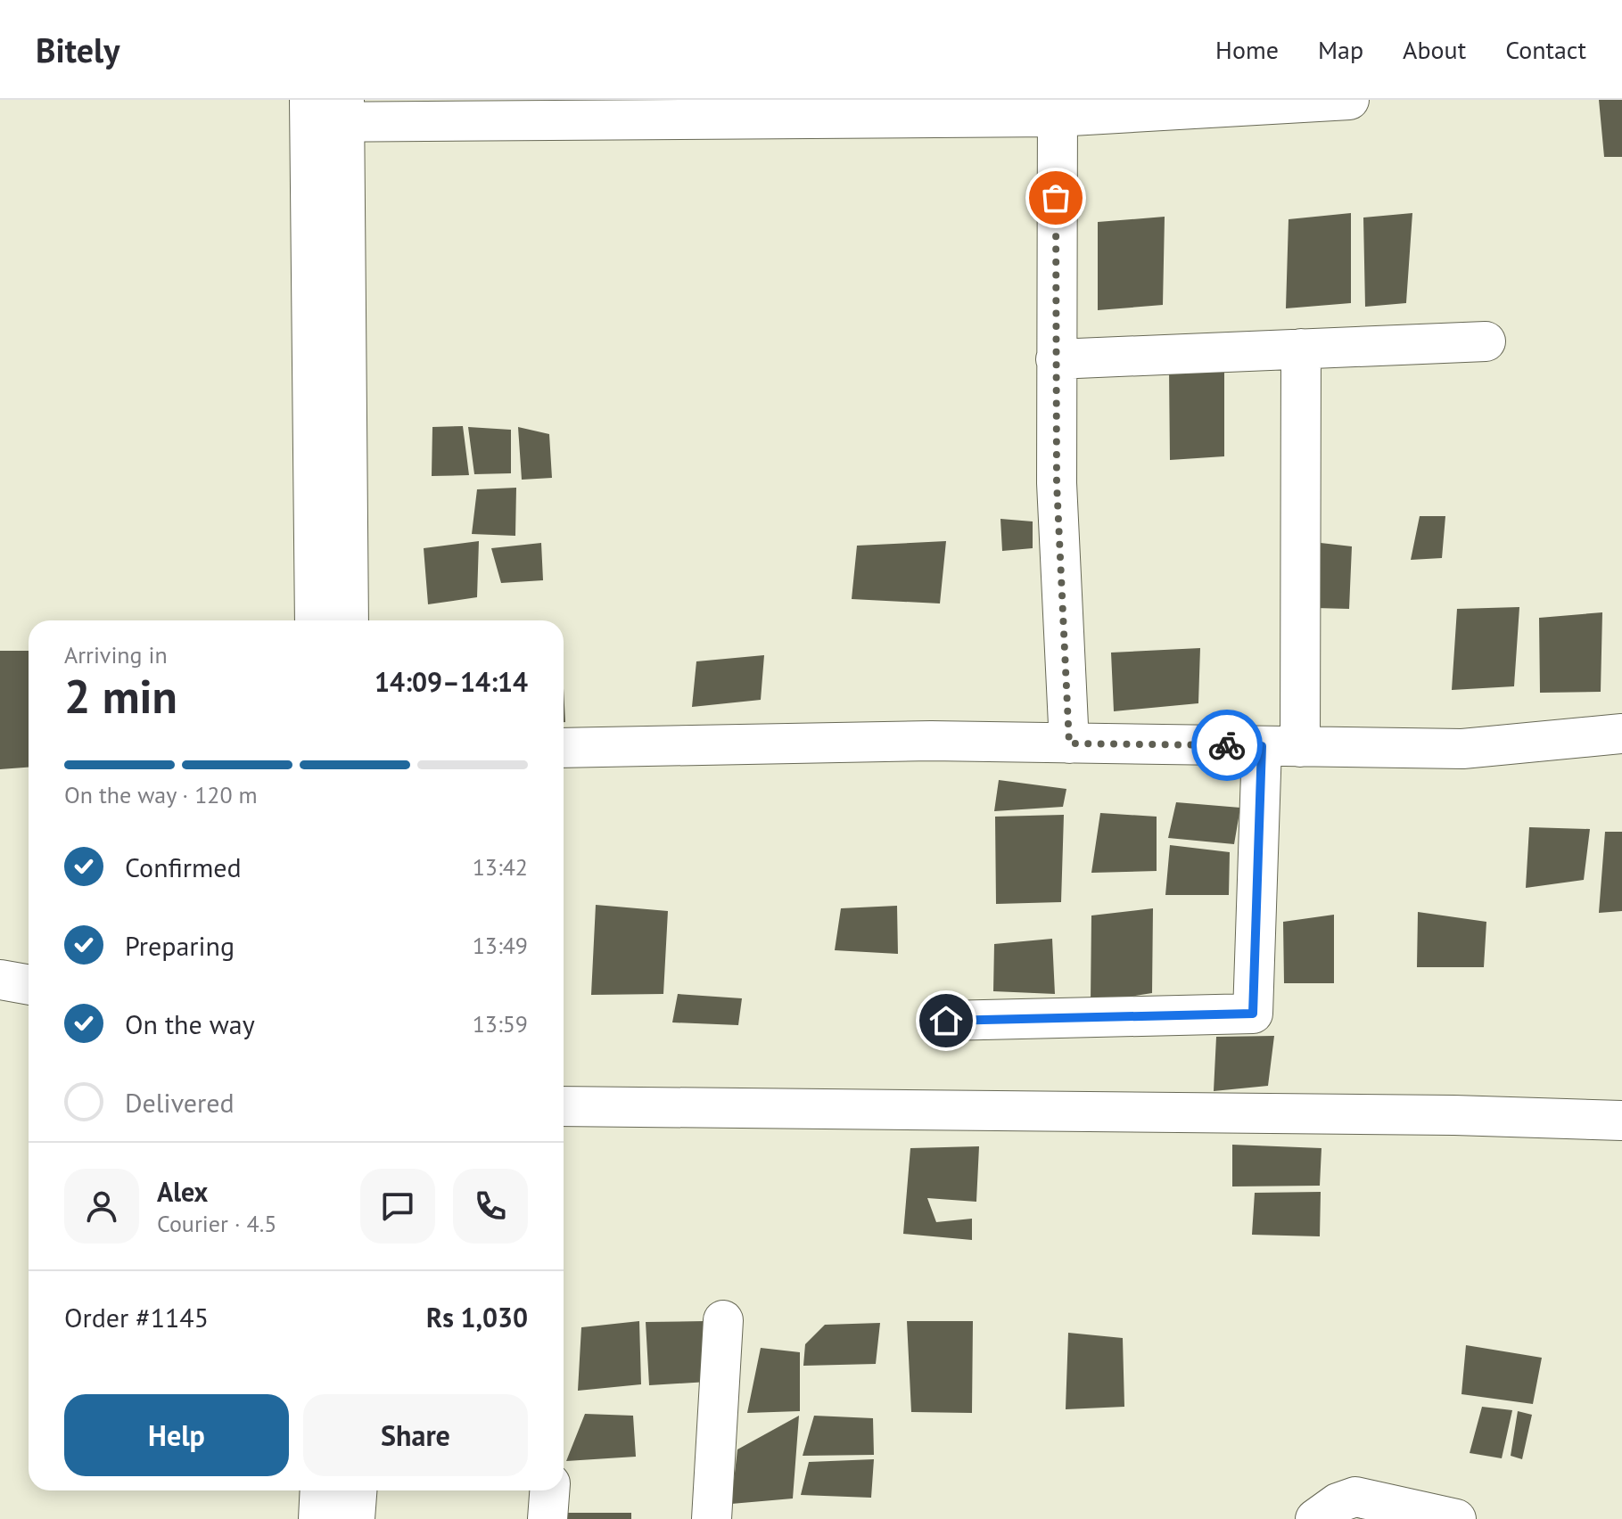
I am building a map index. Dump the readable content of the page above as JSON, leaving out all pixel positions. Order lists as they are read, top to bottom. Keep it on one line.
{"page":{"header":"Bitely","nav":["Home","Map","About","Contact"],"heading":["2 min","Arriving in","14:09–14:14"],"panel":["Alex","Courier · 4.5","Order #1145","Rs 1,030"],"bar":"On the way · 120 m","list":[["Confirmed","13:42"],["Preparing","13:49"],["On the way","13:59"],"Delivered"],"buttons":["Help","Share"]}}
